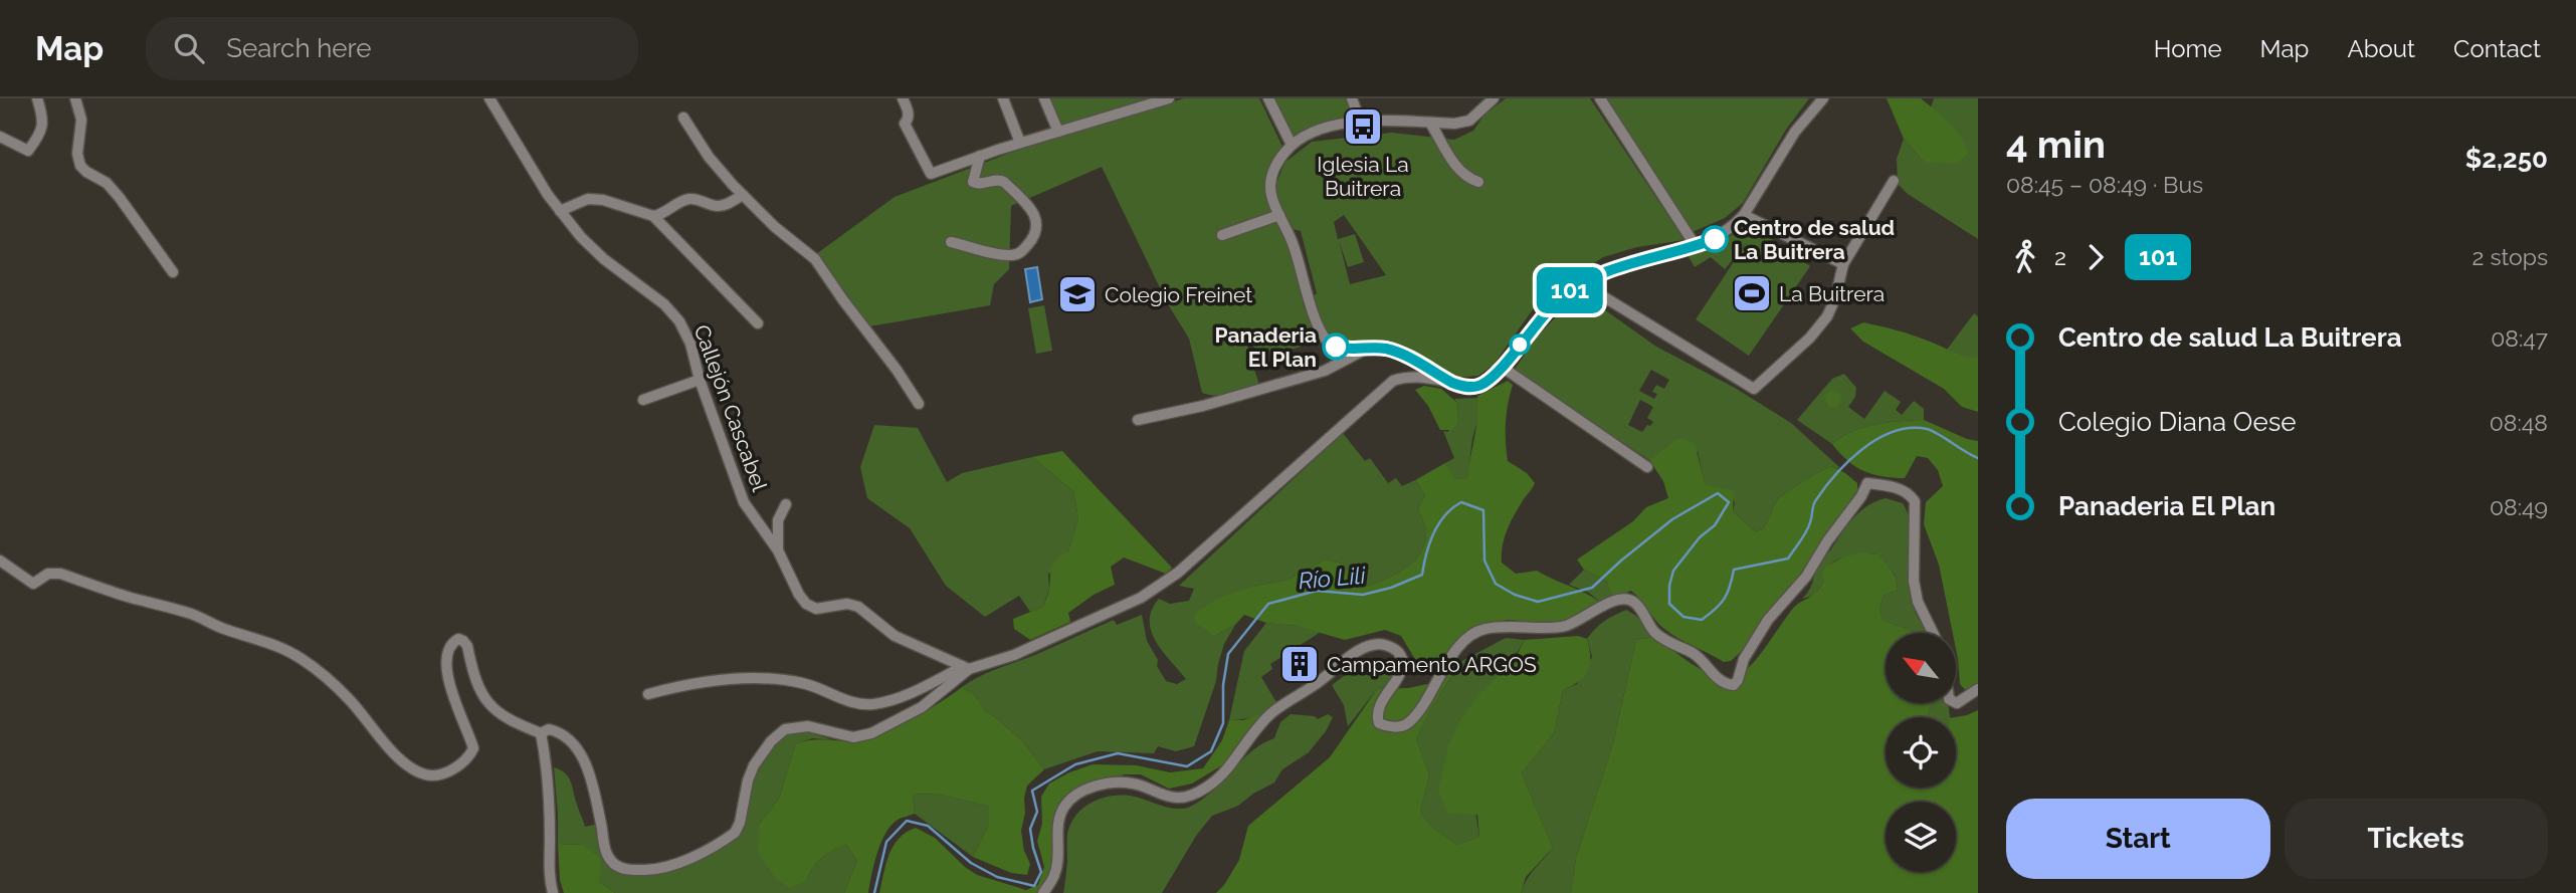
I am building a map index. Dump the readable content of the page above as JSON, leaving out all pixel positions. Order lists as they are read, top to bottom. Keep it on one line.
{"streets":{"street":["Callejón Cascabel"]},"water":["Río Lili"],"places":{"bus stop":["Iglesia La Buitrera"],"other":["Centro de salud La Buitrera","Panaderia El Plan"],"sports":["La Buitrera"],"school or university":["Colegio Freinet"],"building":["Campamento ARGOS"]},"lines":["bus line 101"],"north":"top left","page":{"header":"Map","search":"Search here","nav":["Home","Map","About","Contact"],"on_map":"101","heading":["4 min","08:45 – 08:49 · Bus","$2,250"],"legs":["2","101","2 stops"],"list":[{"name":"Centro de salud La Buitrera","value":"08:47"},{"name":"Colegio Diana Oese","value":"08:48"},{"name":"Panaderia El Plan","value":"08:49"}],"buttons":["Start","Tickets"]}}
